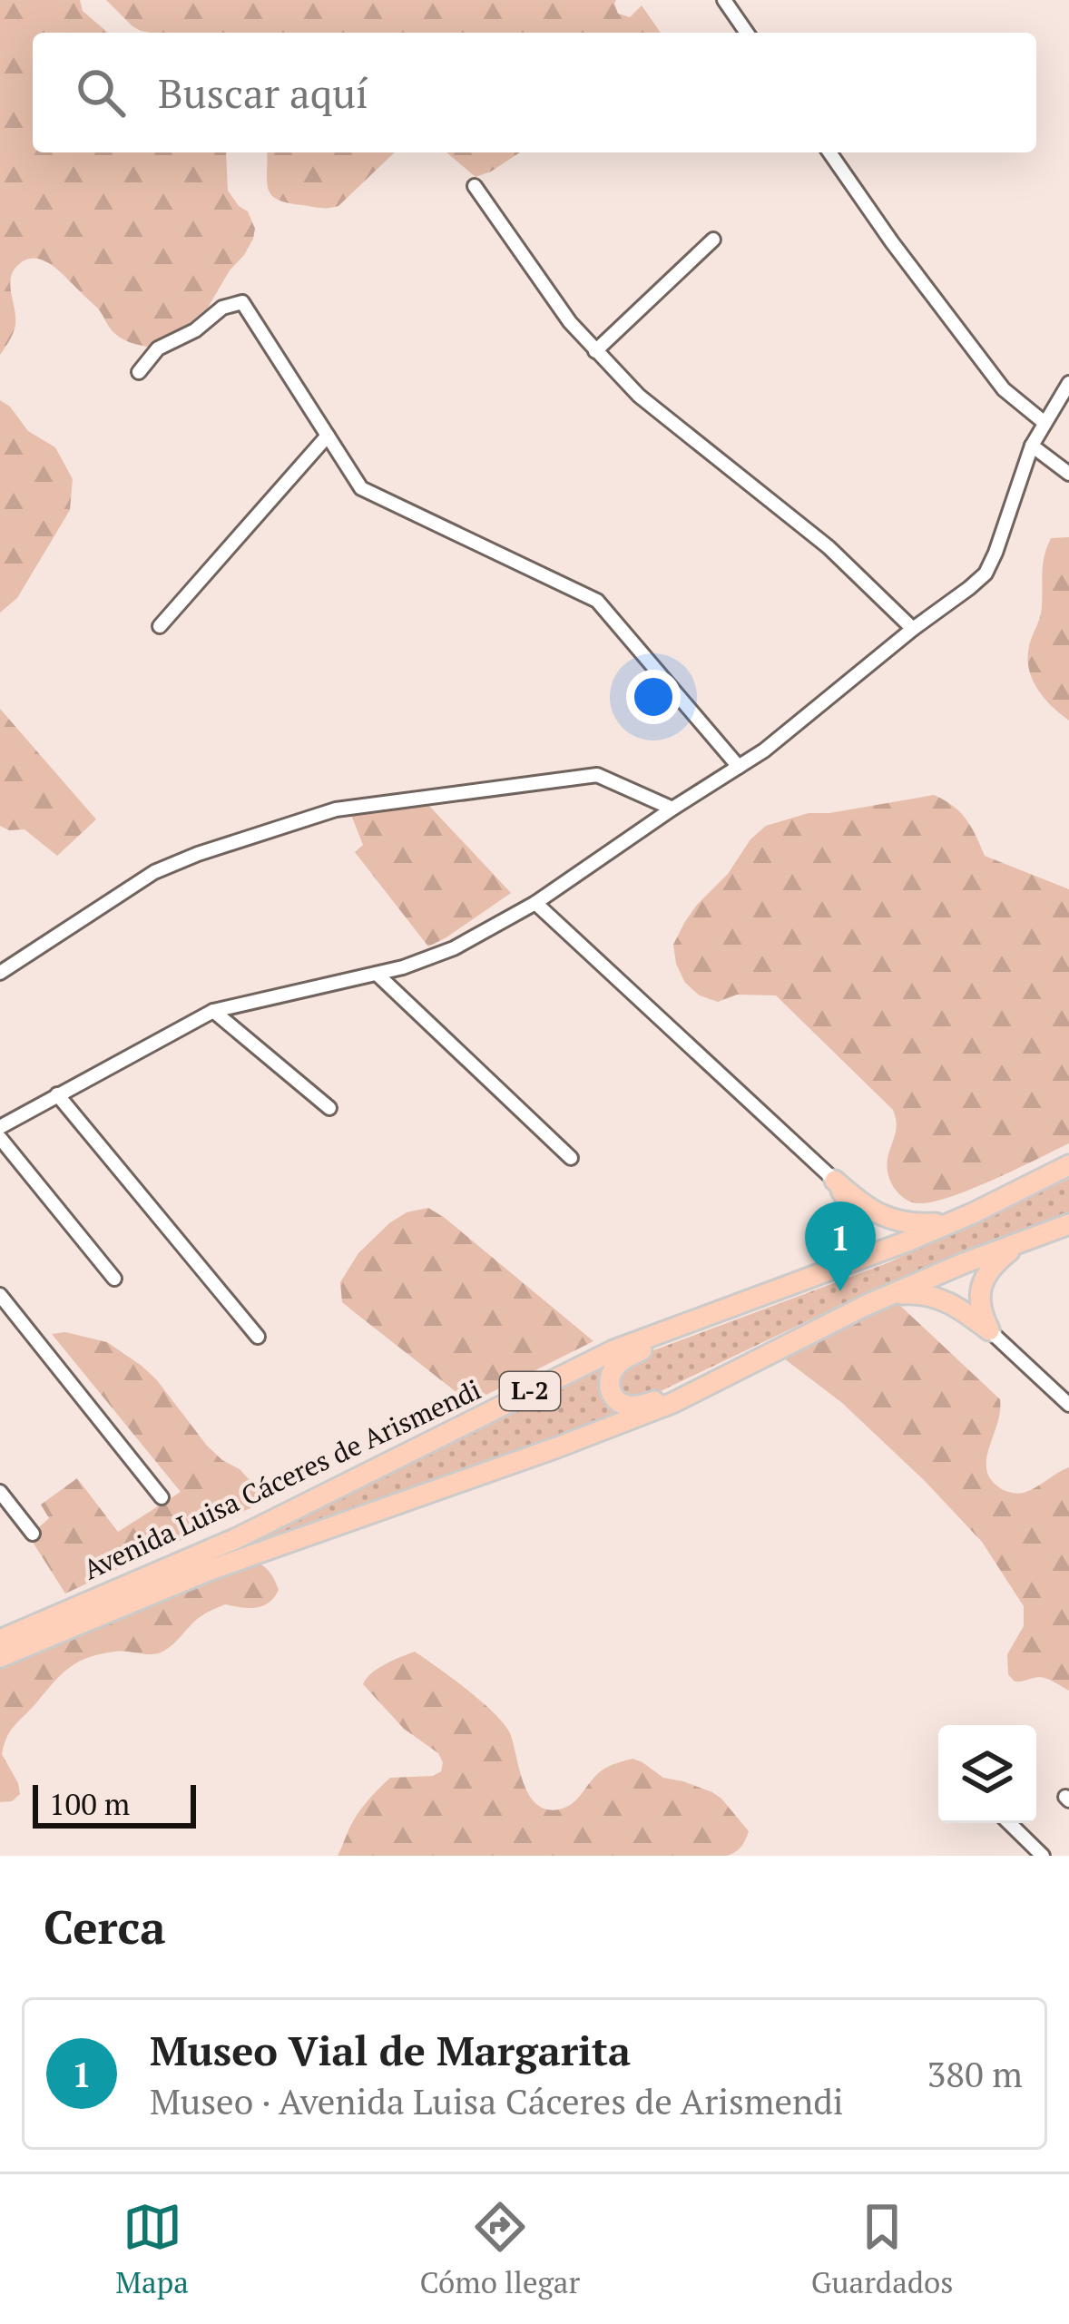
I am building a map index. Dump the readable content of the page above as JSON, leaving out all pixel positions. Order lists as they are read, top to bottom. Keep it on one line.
{"streets":{"main road":["L-2","Avenida Luisa Cáceres de Arismendi"]},"scale_bar":"100 m","page":{"search":"Buscar aquí","pins":"1","scale":"100 m","heading":"Cerca","list":[{"mark":"1","name":"Museo Vial de Margarita","note":"Museo · Avenida Luisa Cáceres de Arismendi","value":"380 m"}],"nav":["Mapa","Cómo llegar","Guardados"]}}
